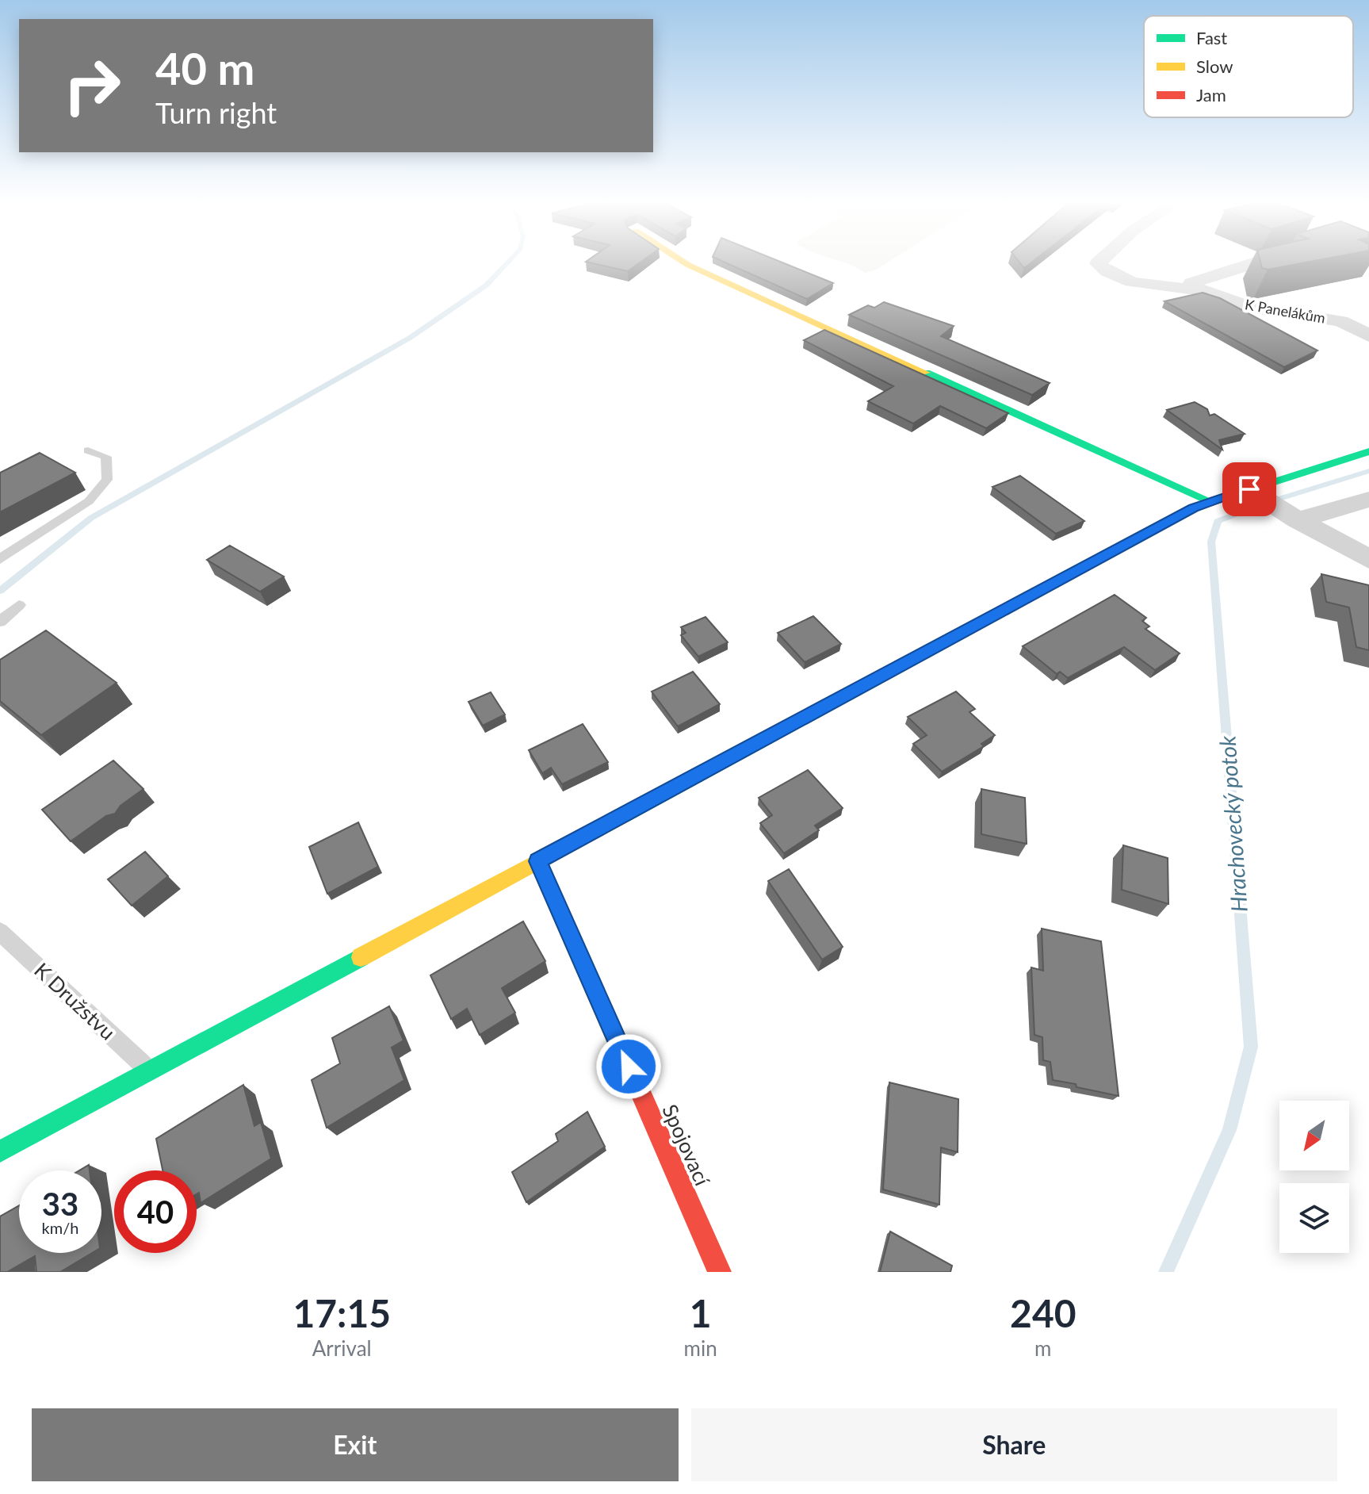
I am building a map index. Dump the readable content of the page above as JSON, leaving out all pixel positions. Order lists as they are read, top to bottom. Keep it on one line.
{"streets":{"street":["K Panelákům","Spojovací"],"lane":["K Družstvu"]},"water":["Hrachovecký potok"],"legend":["Fast","Slow","Jam"],"north":"bottom left","page":{"turn":["40 m","Turn right"],"speed":"33 km/h","limit":"40","eta":["17:15","Arrival","1","min","240","m"],"buttons":["Exit","Share"]}}
